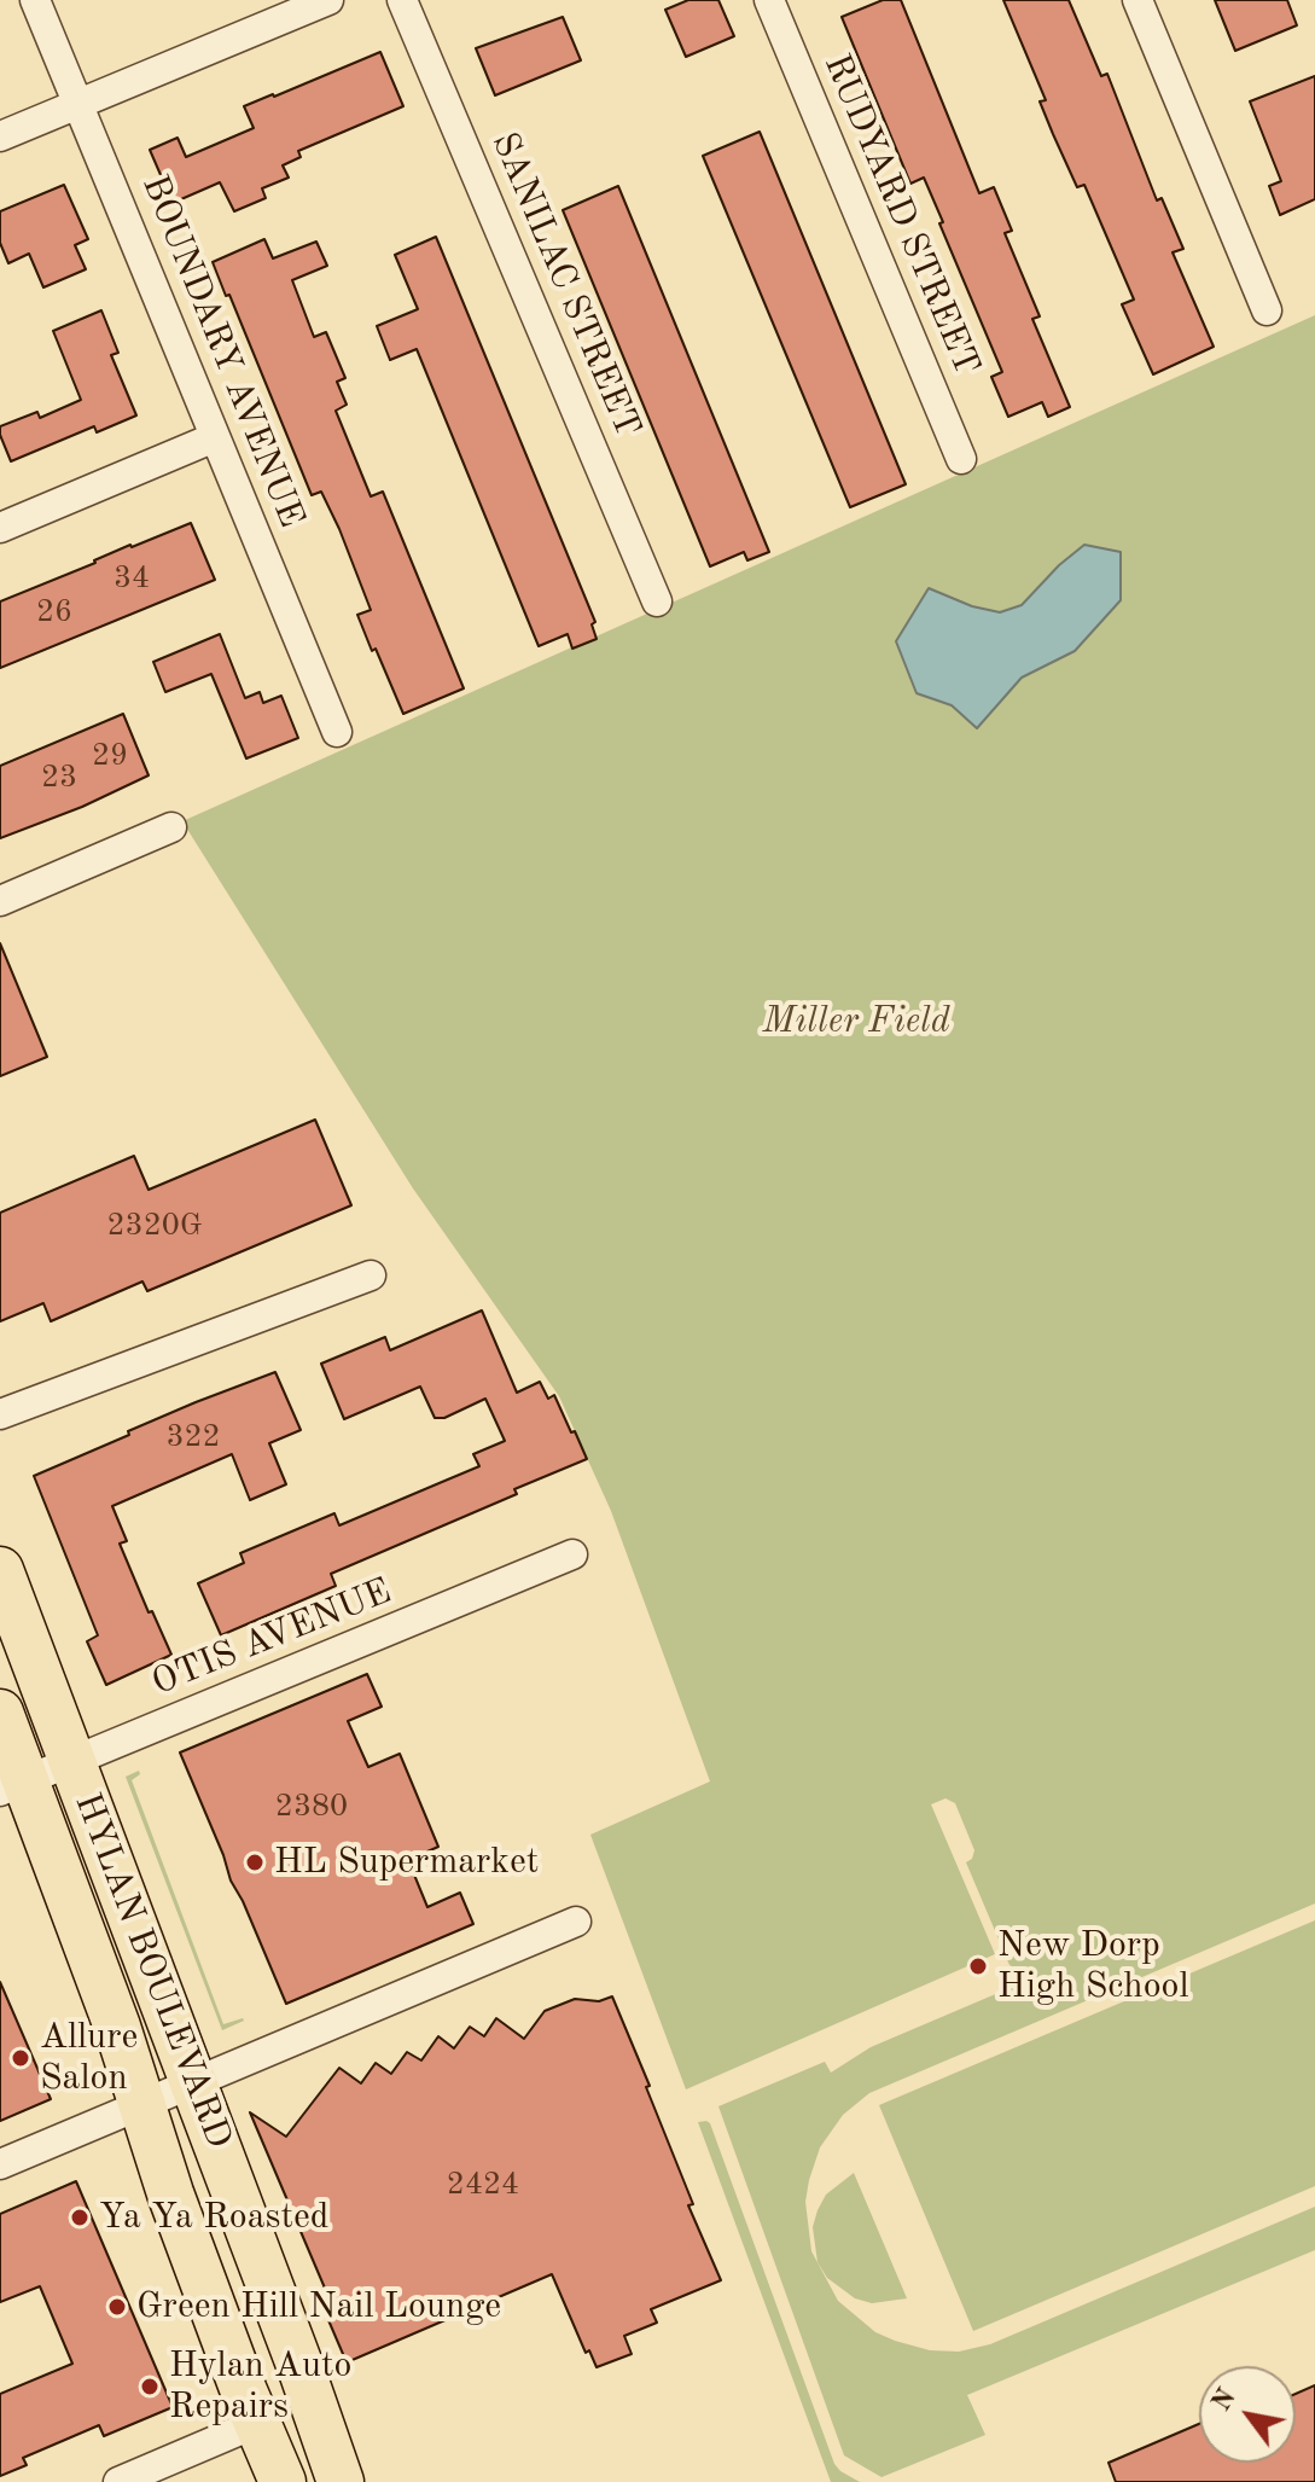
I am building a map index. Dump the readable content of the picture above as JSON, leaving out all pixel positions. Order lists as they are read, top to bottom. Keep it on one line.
{"streets":{"main road":["HYLAN BOULEVARD"],"street":["RUDYARD STREET","SANILAC STREET","BOUNDARY AVENUE","OTIS AVENUE"]},"crossings":[["OTIS AVENUE","HYLAN BOULEVARD"]],"parks":["Miller Field"],"places":["HL Supermarket","New Dorp High School","Allure Salon","Ya Ya Roasted","Green Hill Nail Lounge","Hylan Auto Repairs"],"house_numbers":["34","26","29","23","2320G","322","2380","2424"],"north":"top left"}
